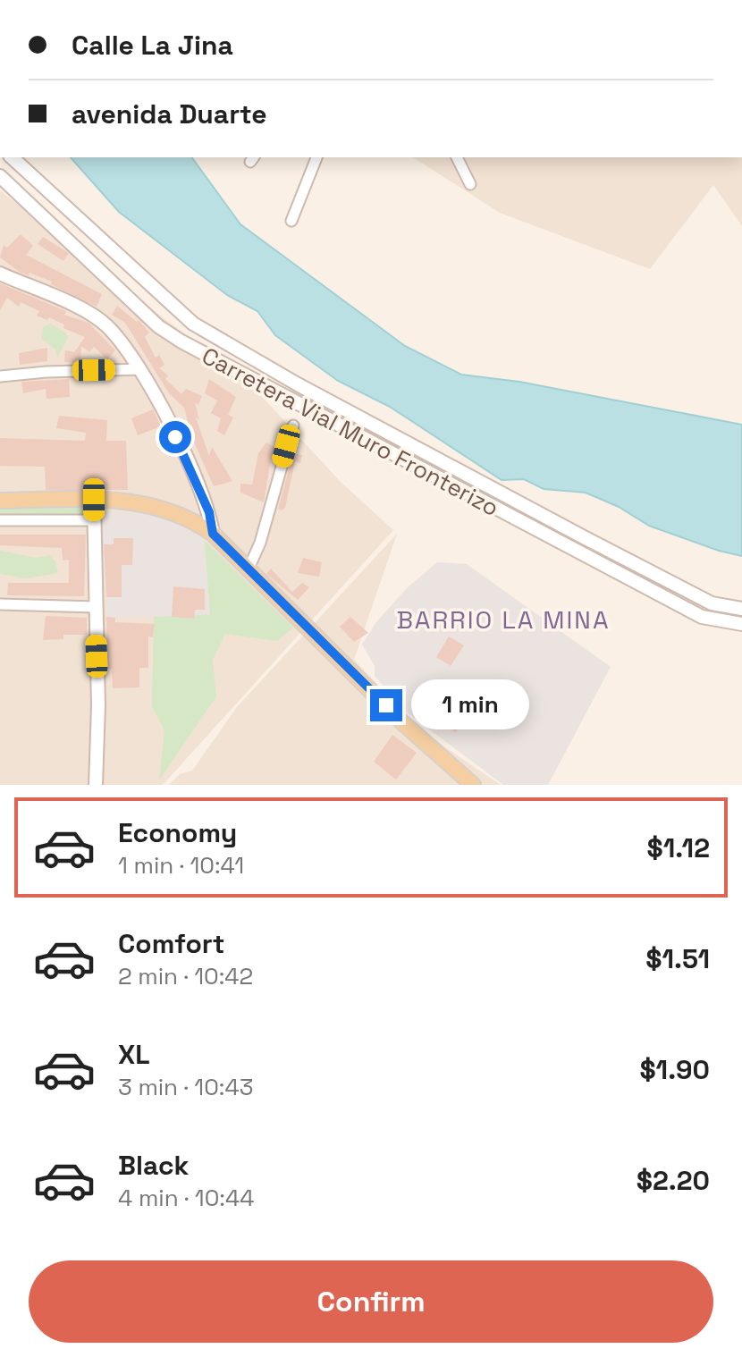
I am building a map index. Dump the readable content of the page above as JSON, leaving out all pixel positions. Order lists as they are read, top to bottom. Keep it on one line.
{"streets":{"street":["Carretera Vial Muro Fronterizo"]},"districts":["BARRIO LA MINA"],"page":{"banner":["Calle La Jina","avenida Duarte"],"bubble":"1 min","list":[{"name":"Economy","note":"1 min · 10:41","value":"$1.12"},{"name":"Comfort","note":"2 min · 10:42","value":"$1.51"},{"name":"XL","note":"3 min · 10:43","value":"$1.90"},{"name":"Black","note":"4 min · 10:44","value":"$2.20"}],"buttons":"Confirm"}}
